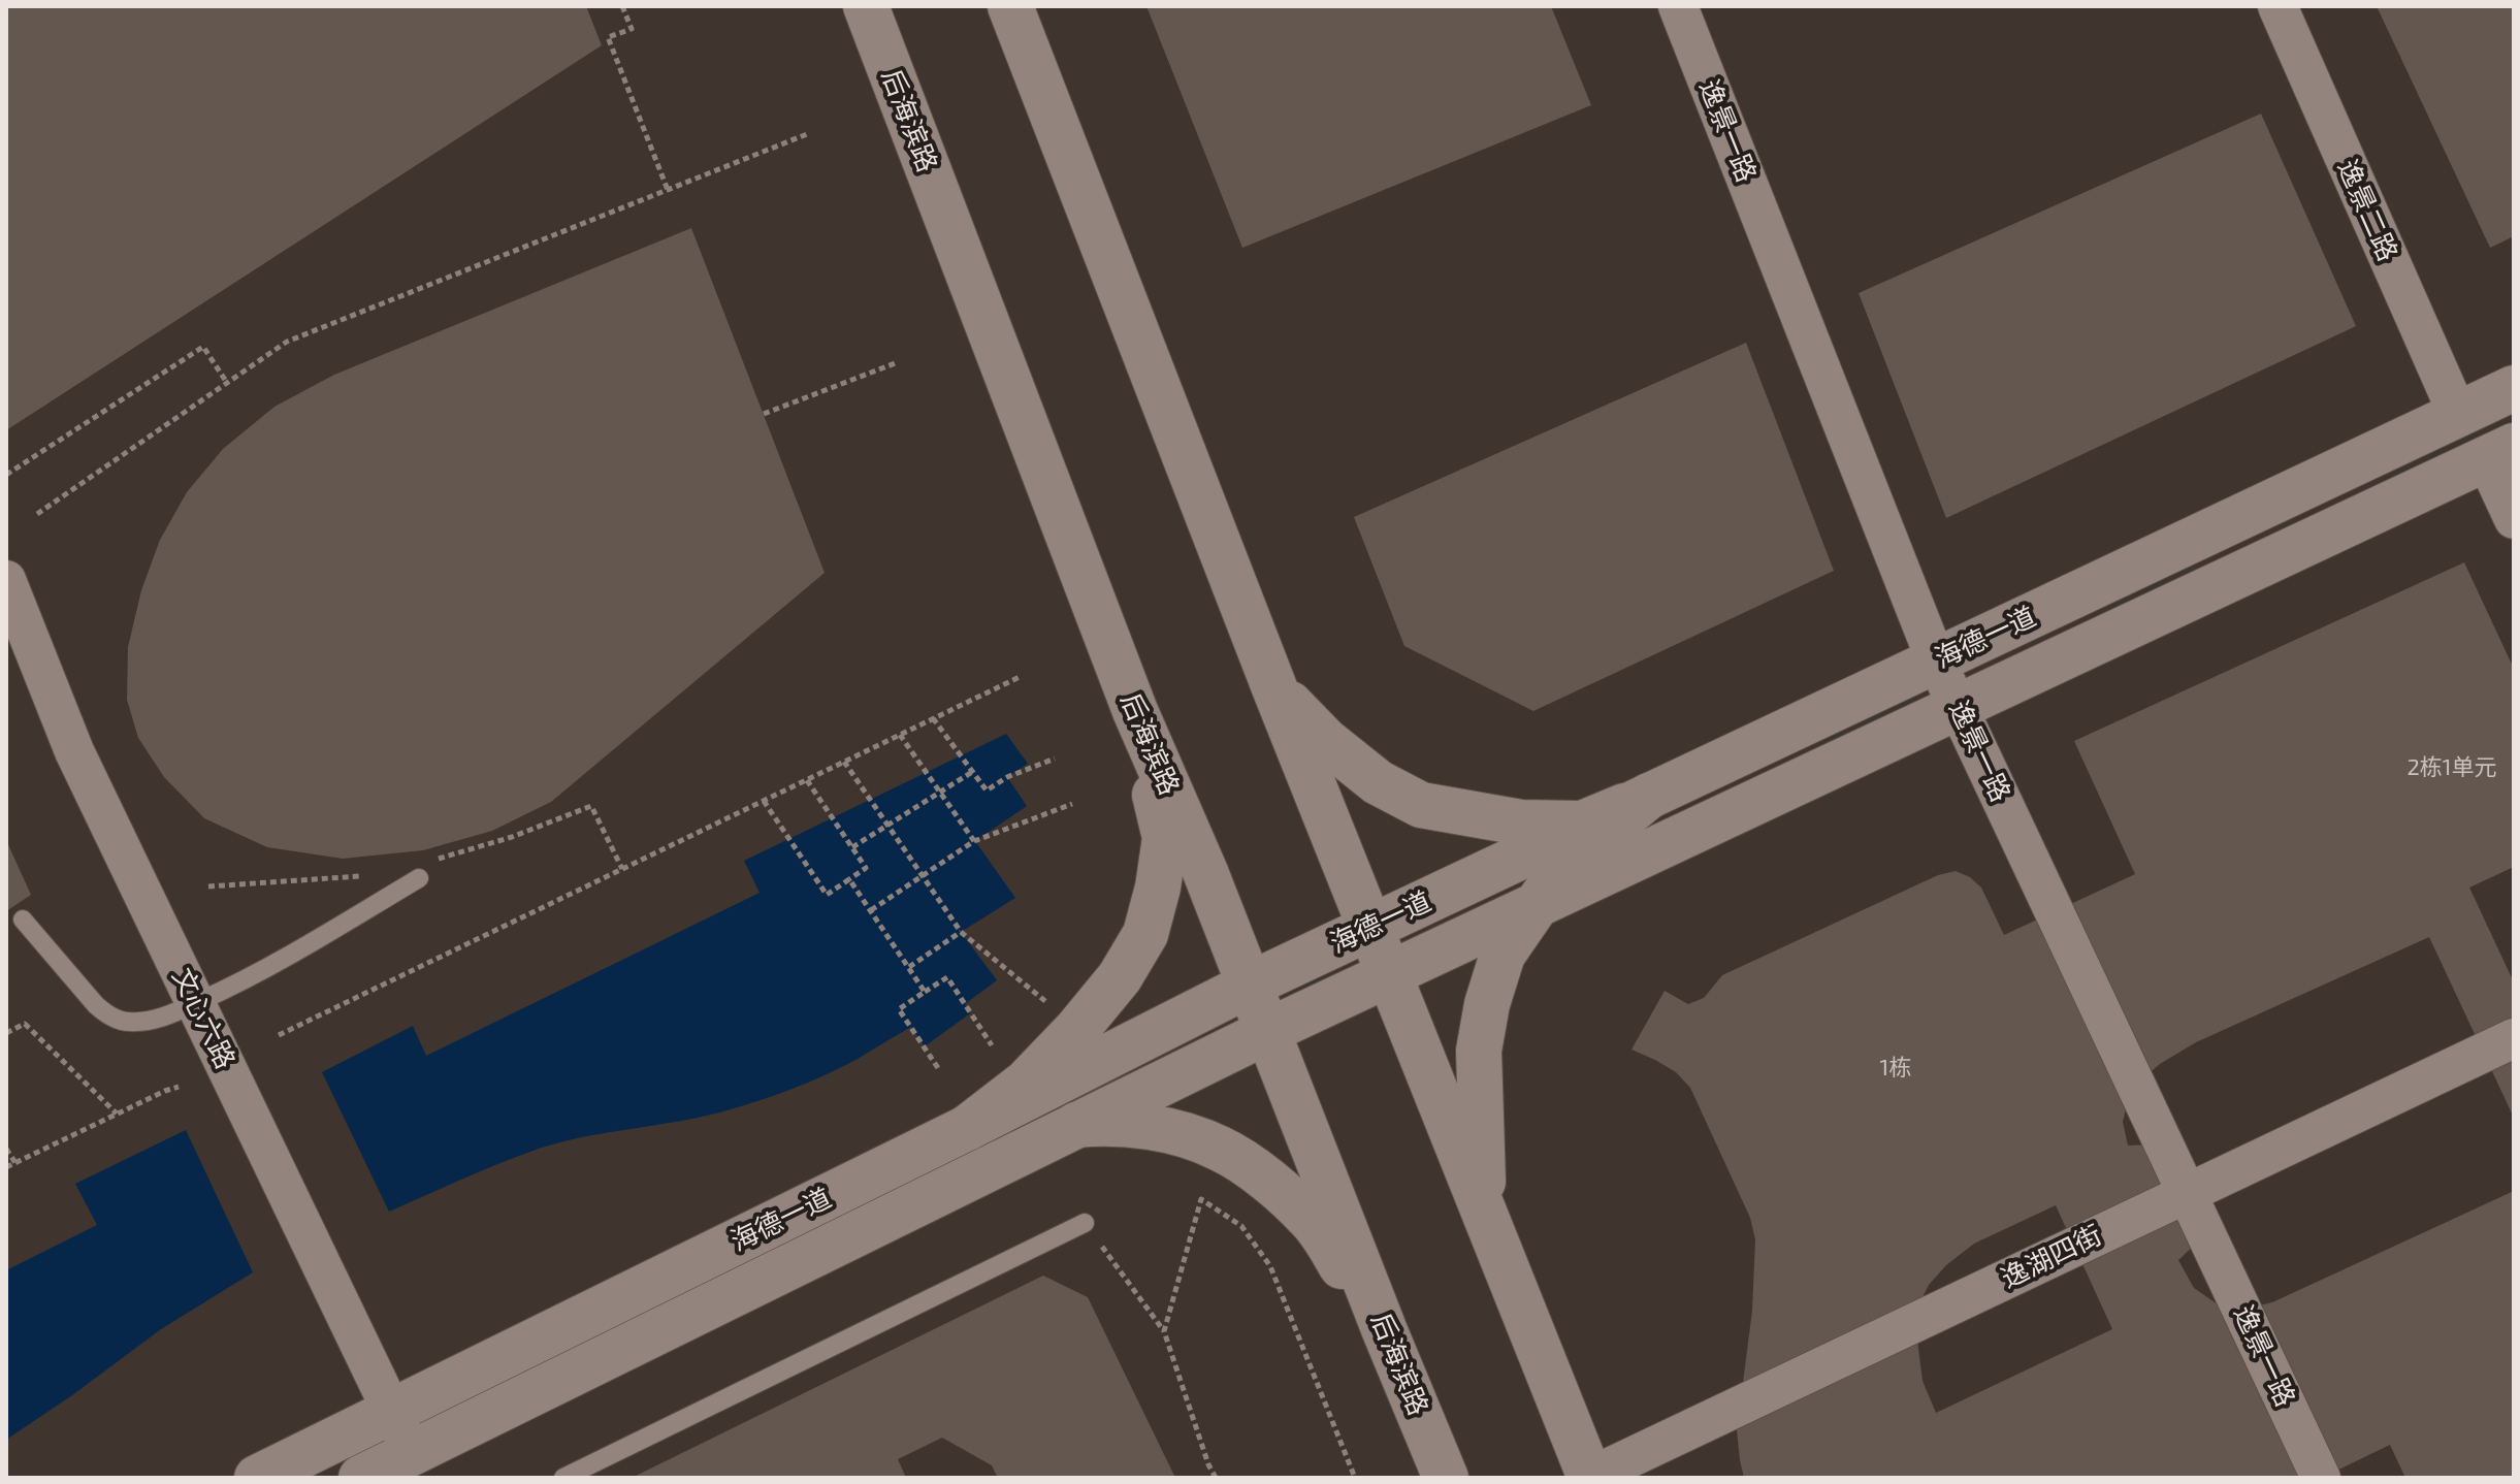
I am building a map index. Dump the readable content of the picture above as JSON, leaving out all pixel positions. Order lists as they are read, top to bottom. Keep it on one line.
{"streets":{"main road":["后海滨路","海德一道"],"street":["逸景一路","逸景二路","文心六路","逸湖四街"]},"crossings":[["后海滨路","海德一道"],["逸景一路","海德一道"],["逸景一路","逸湖四街"],["逸景二路","海德一道"],["海德一道","文心六路"]],"house_numbers":["2栋1单元","1栋"]}
